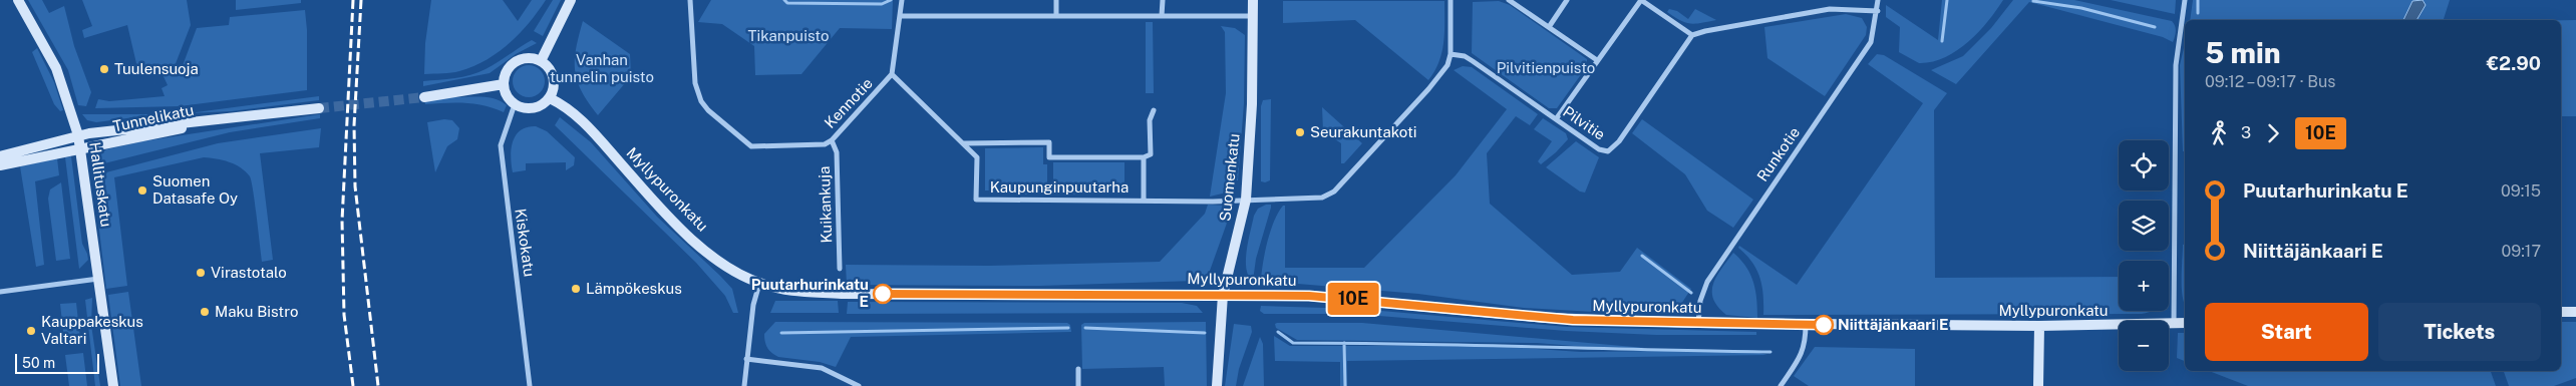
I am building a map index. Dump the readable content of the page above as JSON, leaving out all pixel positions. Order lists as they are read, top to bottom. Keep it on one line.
{"streets":{"street":["Kennotie","Tunnelikatu","Pilvitie","Runkotie","Suomenkatu","Hallituskatu","Kaupunginpuutarha","Myllypuronkatu","Kuikankuja","Kiskokatu"]},"crossings":[["Kennotie","Kaupunginpuutarha"],["Kennotie","Kuikankuja"],["Tunnelikatu","Hallituskatu"],["Pilvitie","Kaupunginpuutarha"],["Runkotie","Myllypuronkatu"],["Suomenkatu","Kaupunginpuutarha"],["Suomenkatu","Myllypuronkatu"],["Myllypuronkatu","Kiskokatu"]],"parks":["Tikanpuisto","Vanhan tunnelin puisto","Pilvitienpuisto"],"places":["Tuulensuoja","Seurakuntakoti","Suomen Datasafe Oy","Virastotalo","Lämpökeskus","Puutarhurinkatu E","Maku Bistro","Niittäjänkaari E","Kauppakeskus Valtari"],"lines":["bus line 10E"],"scale_bar":"50 m","page":{"on_map":"10E","heading":["5 min","09:12 – 09:17 · Bus","€2.90"],"legs":["3","10E"],"map_buttons":["+","−"],"list":[{"name":"Puutarhurinkatu E","value":"09:15"},{"name":"Niittäjänkaari E","value":"09:17"}],"buttons":["Start","Tickets"],"scale":"50 m"}}
